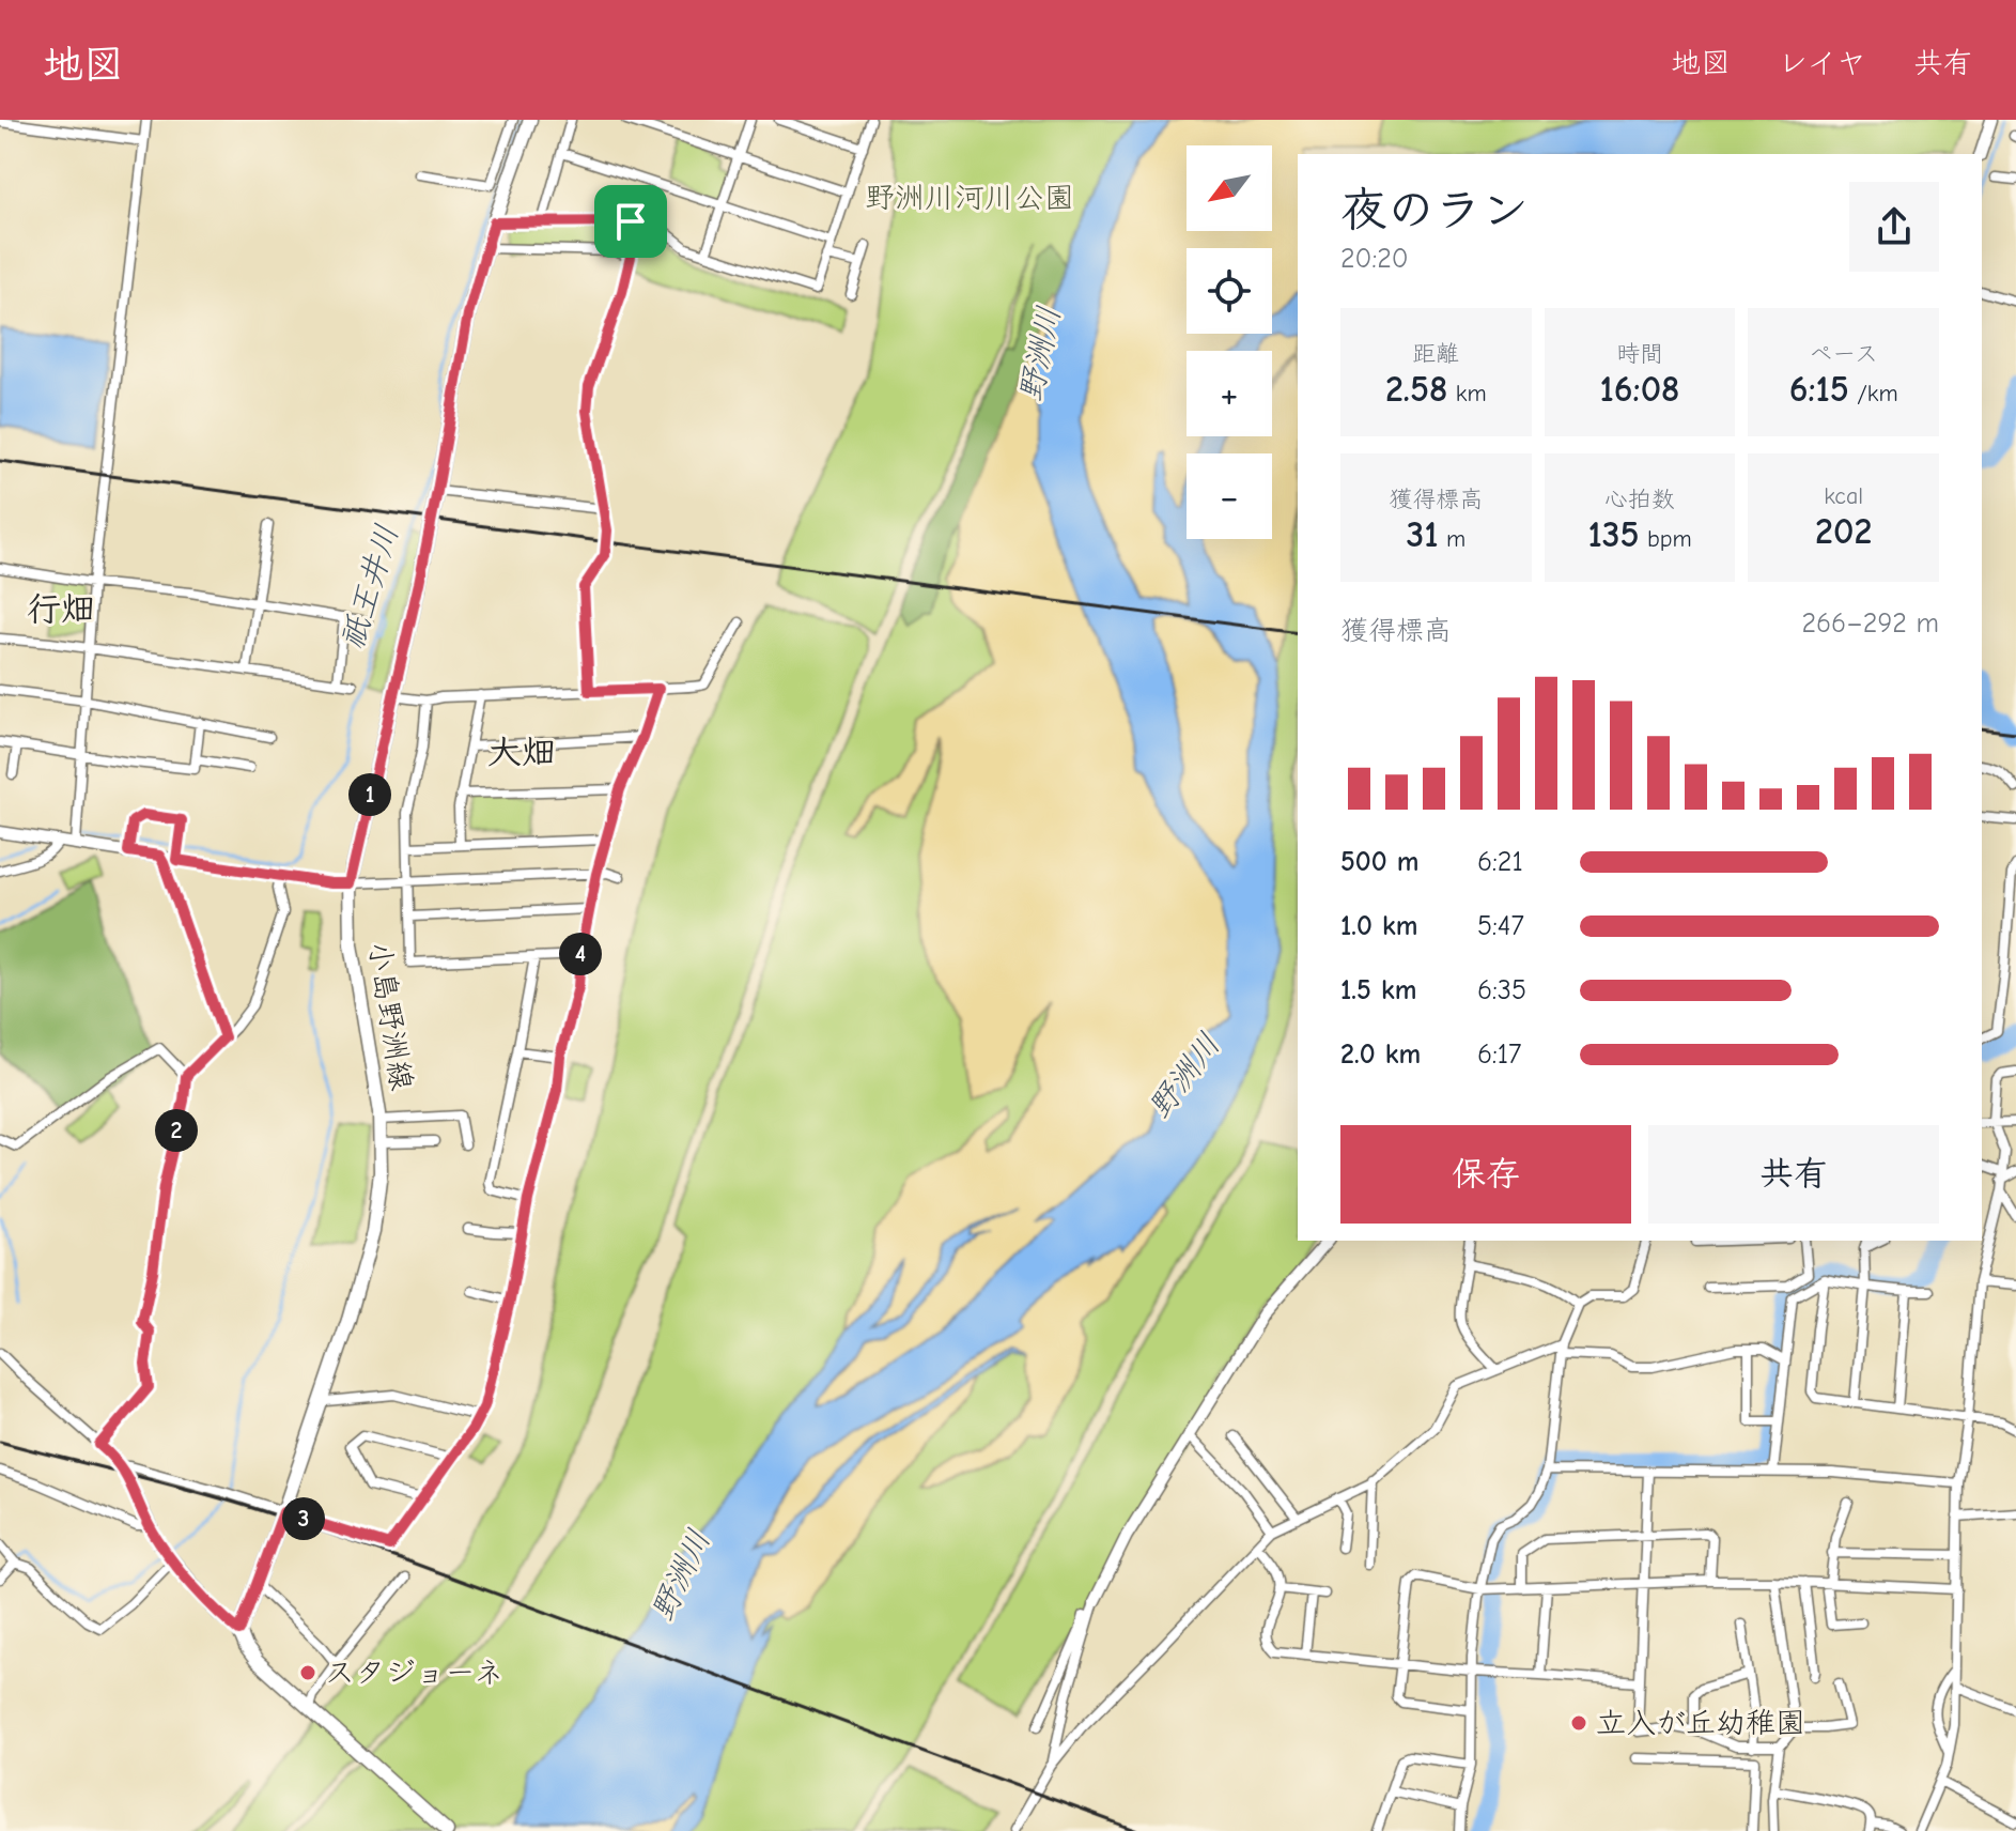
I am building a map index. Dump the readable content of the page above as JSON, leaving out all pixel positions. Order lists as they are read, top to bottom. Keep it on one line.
{"streets":{"main road":["小島野洲線"]},"districts":["行畑","大畑"],"water":["野洲川","祇王井川"],"parks":["野洲川河川公園"],"places":["スタジョーネ","立入が丘幼稚園"],"north":"bottom left","page":{"header":"地図","nav":["地図","レイヤ","共有"],"map_buttons":["+","−"],"heading":["夜のラン","20:20"],"stats":[["距離","2.58 km"],["時間","16:08"],["ペース","6:15 /km"],["獲得標高","31 m"],["心拍数","135 bpm"],["kcal","202"]],"chart":["獲得標高","266–292 m"],"pins":["1","4","2","3"],"list":[{"name":"500 m","note":"6:21"},{"name":"1.0 km","note":"5:47"},{"name":"1.5 km","note":"6:35"},{"name":"2.0 km","note":"6:17"}],"buttons":["保存","共有"]}}
